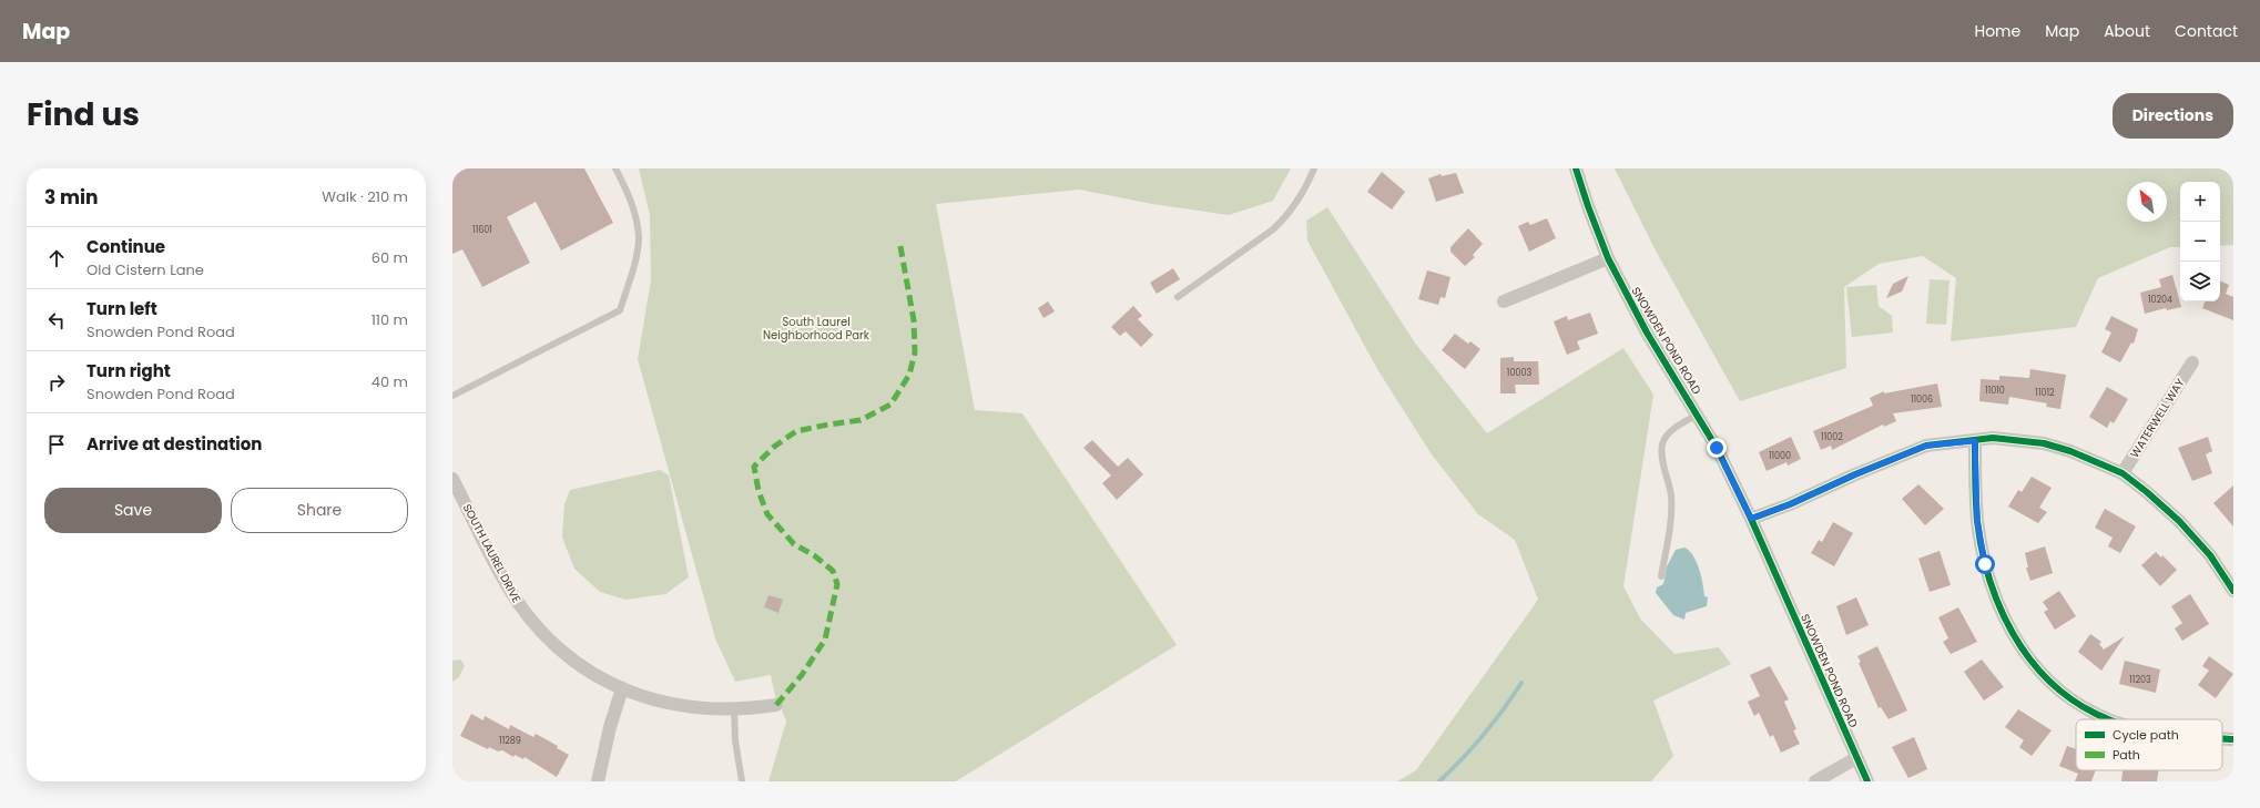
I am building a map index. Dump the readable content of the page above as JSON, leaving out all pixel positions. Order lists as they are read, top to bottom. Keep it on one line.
{"streets":{"street":["SNOWDEN POND ROAD","WATERWELL WAY","SOUTH LAUREL DRIVE"]},"parks":["South Laurel Neighborhood Park"],"house_numbers":["11601","10204","10003","11010","11012","11006","11002","11000","11203","11289"],"legend":["Cycle path","Path"],"north":"top left","page":{"header":"Map","nav":["Home","Map","About","Contact"],"title":"Find us","buttons":["Directions",["Save","Share"]],"heading":["3 min","Walk · 210 m"],"map_buttons":["+","−"],"list":[["Continue","Old Cistern Lane","60 m"],["Turn left","Snowden Pond Road","110 m"],["Turn right","Snowden Pond Road","40 m"],"Arrive at destination"]}}
